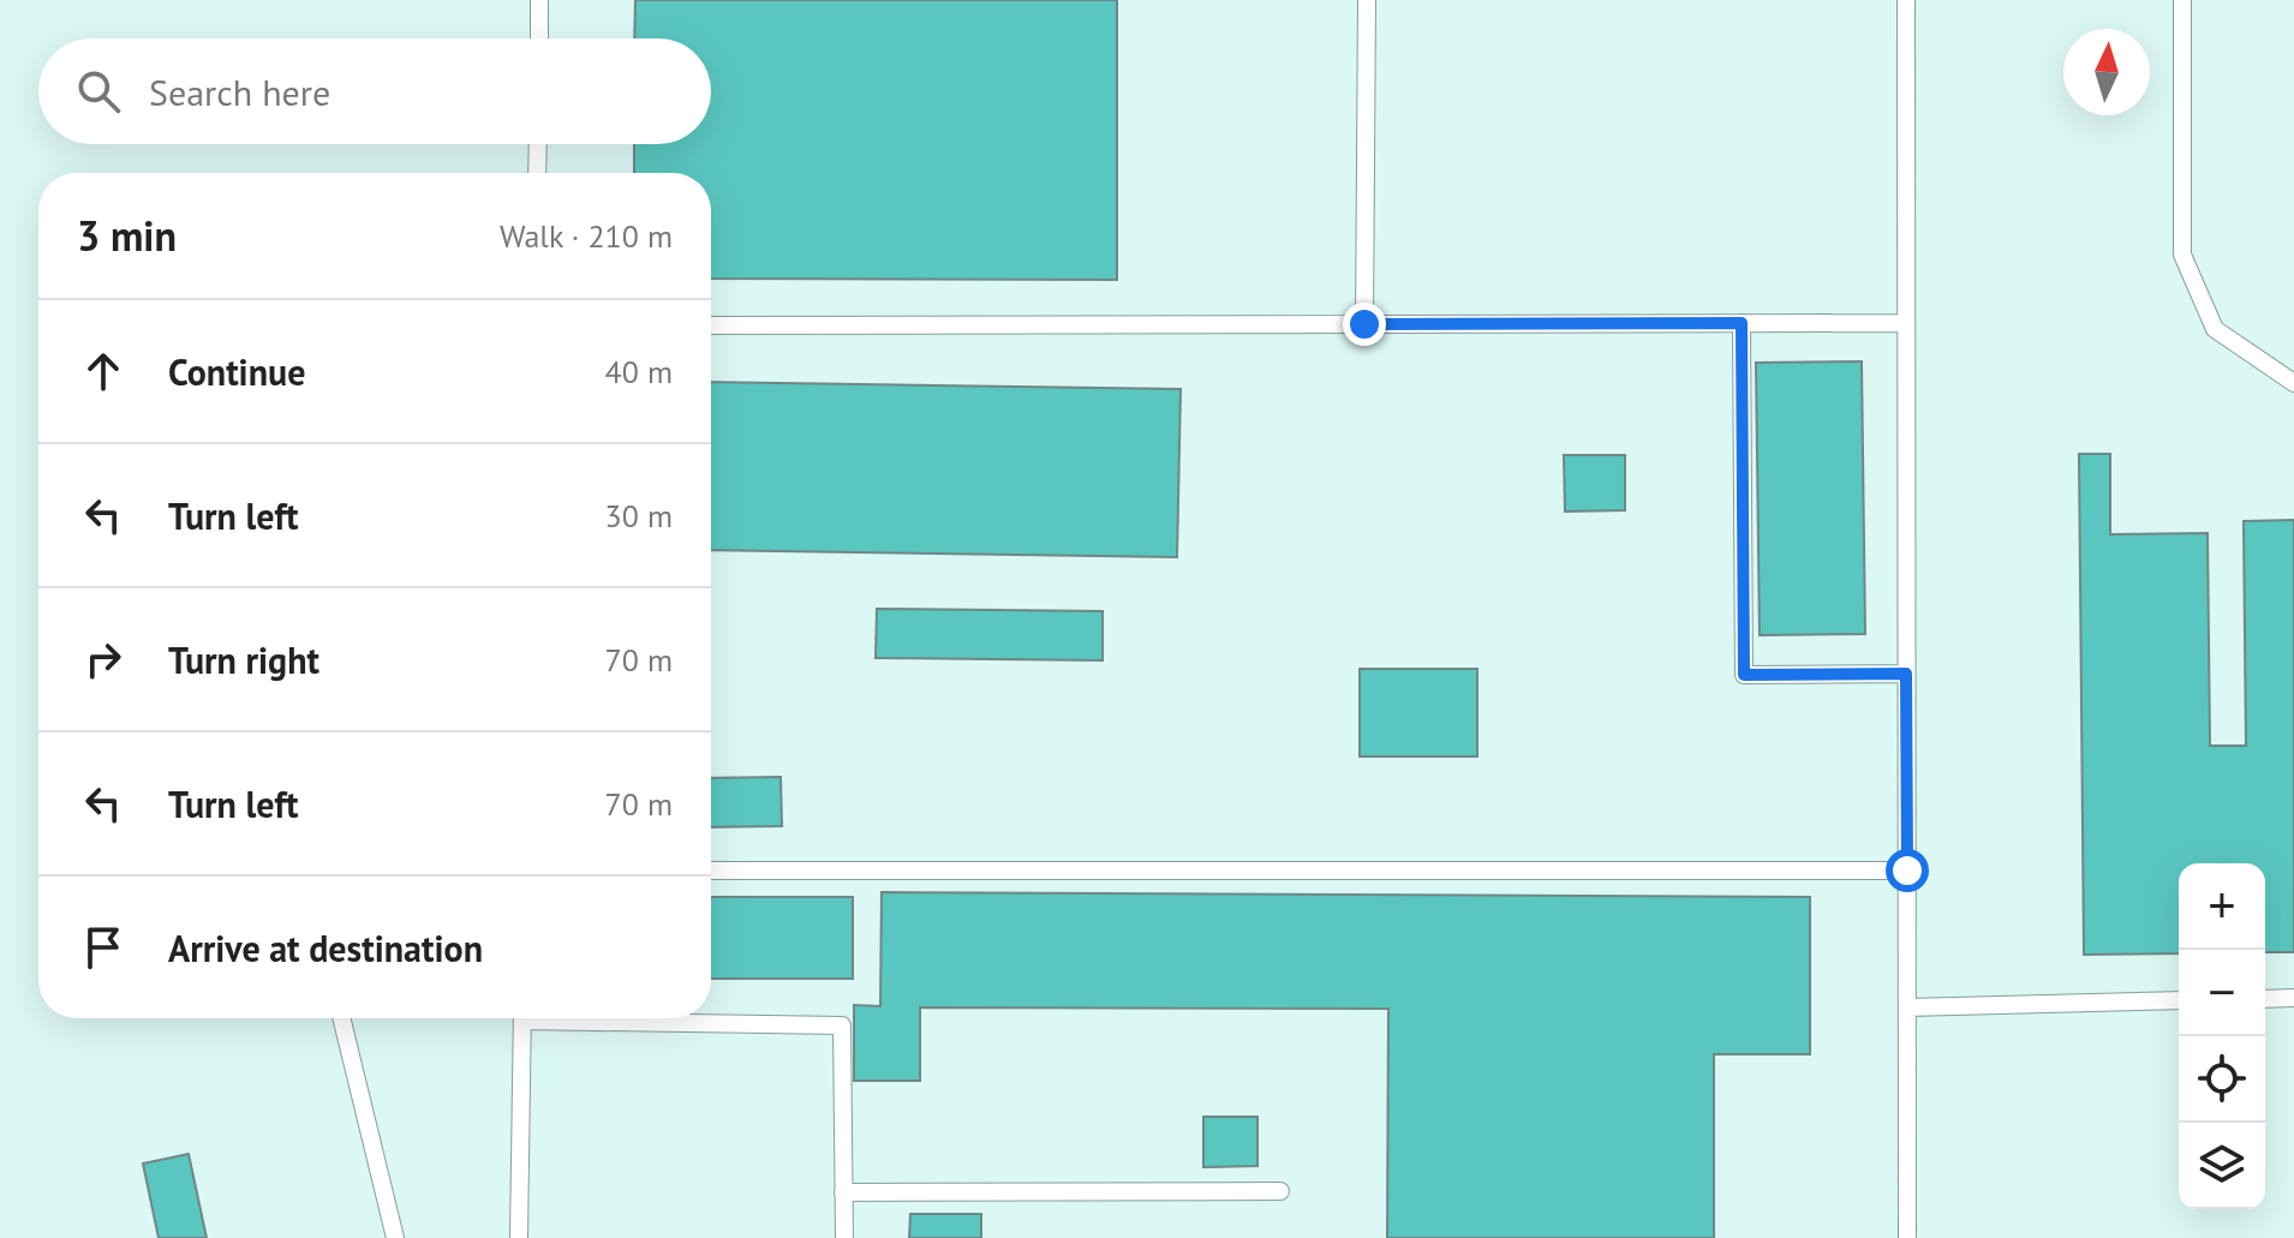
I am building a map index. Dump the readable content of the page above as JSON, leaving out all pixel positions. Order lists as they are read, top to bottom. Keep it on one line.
{"north":"top","page":{"search":"Search here","heading":["3 min","Walk · 210 m"],"list":[["Continue","40 m"],["Turn left","30 m"],["Turn right","70 m"],["Turn left","70 m"],"Arrive at destination"],"map_buttons":["+","−"]}}
